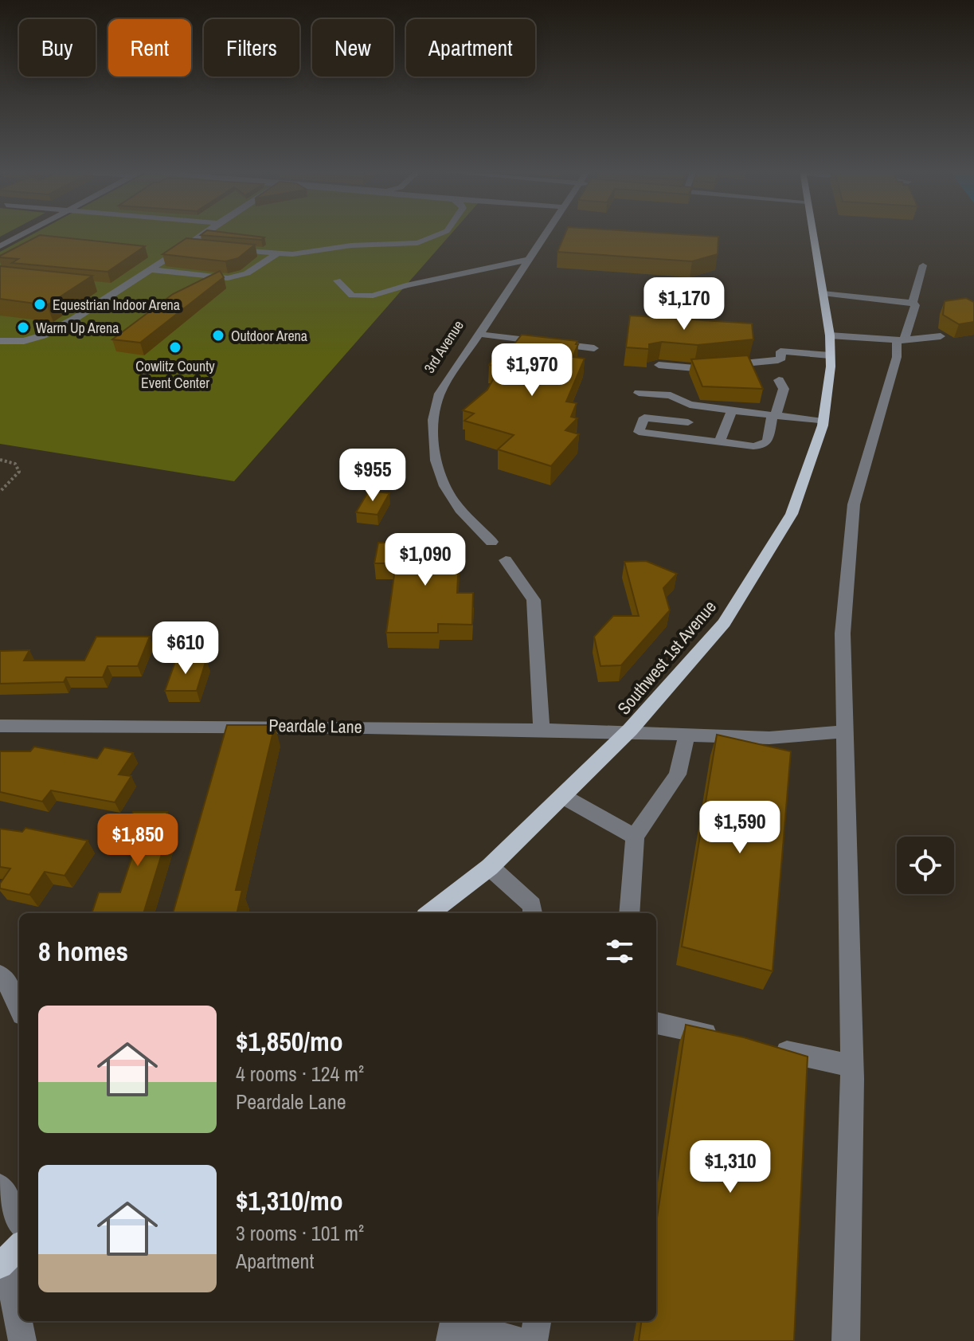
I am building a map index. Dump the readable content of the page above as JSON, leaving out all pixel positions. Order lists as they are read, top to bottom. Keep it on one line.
{"streets":{"main road":["Southwest 1st Avenue"],"street":["3rd Avenue","Peardale Lane"]},"crossings":[["Southwest 1st Avenue","Peardale Lane"]],"places":["Equestrian Indoor Arena","Warm Up Arena","Outdoor Arena","Cowlitz County Event Center"],"page":{"chip":["Buy","Rent","Filters","New","Apartment"],"price":["$1,170","$1,970","$955","$1,090","$610","$1,590","$1,850","$1,310"],"heading":"8 homes","list":[{"name":"$1,850/mo","note":"4 rooms · 124 m² · Peardale Lane"},{"name":"$1,310/mo","note":"3 rooms · 101 m² · Apartment"}]}}
